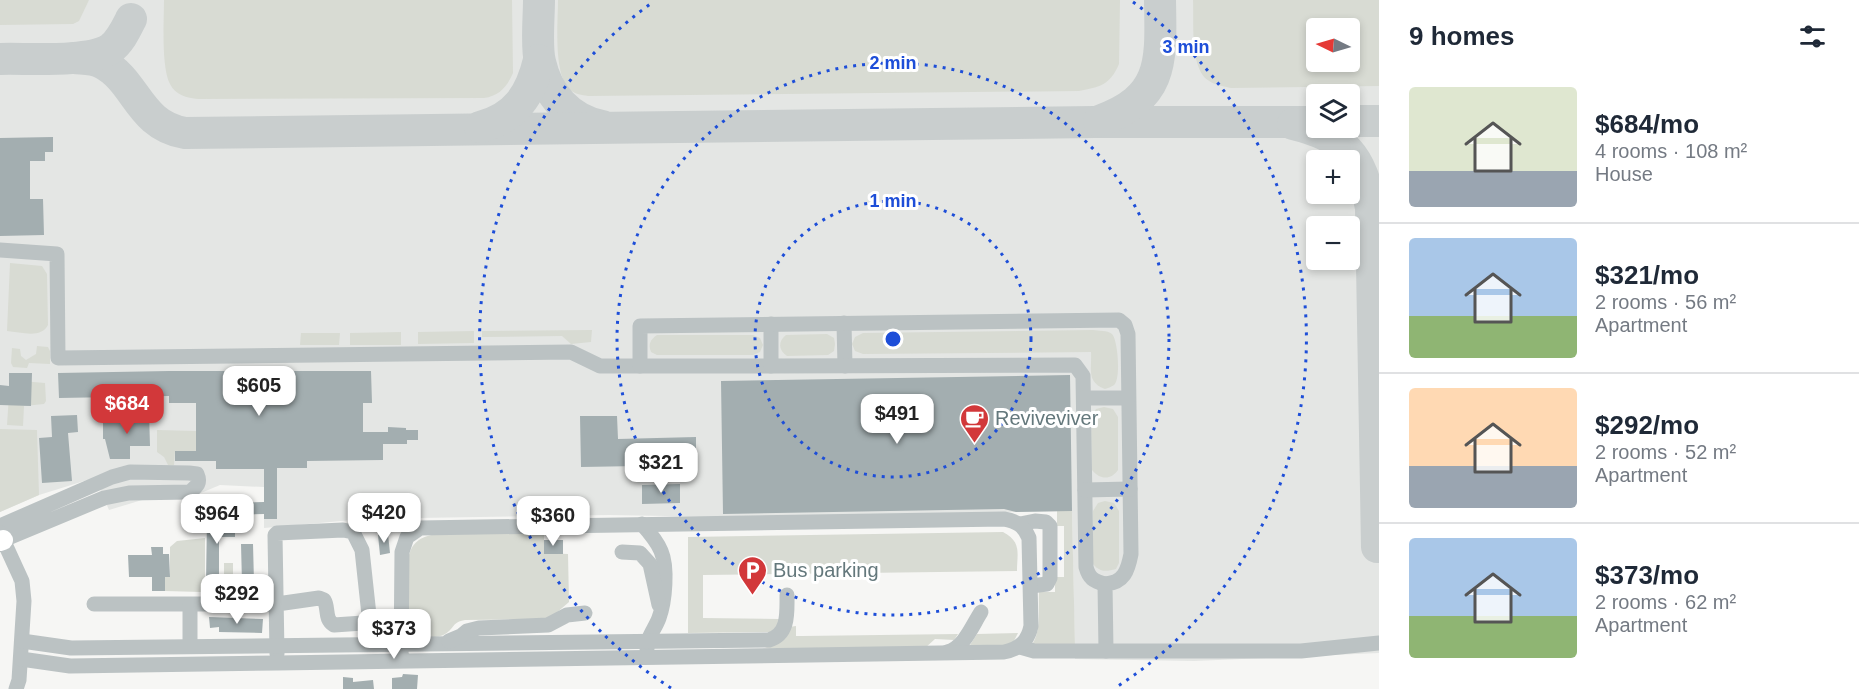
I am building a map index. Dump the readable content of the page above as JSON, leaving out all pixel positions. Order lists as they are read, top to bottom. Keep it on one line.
{"places":{"cafe":["Reviveviver"],"parking":["Bus parking"]},"north":"left","page":{"heading":"9 homes","map_buttons":["+","−"],"list":[{"name":"$684/mo","note":"4 rooms · 108 m² · House"},{"name":"$321/mo","note":"2 rooms · 56 m² · Apartment"},{"name":"$292/mo","note":"2 rooms · 52 m² · Apartment"},{"name":"$373/mo","note":"2 rooms · 62 m² · Apartment"}],"price":["$605","$684","$491","$321","$420","$964","$360","$292","$373"]},"rings":["3 min","2 min","1 min"]}
